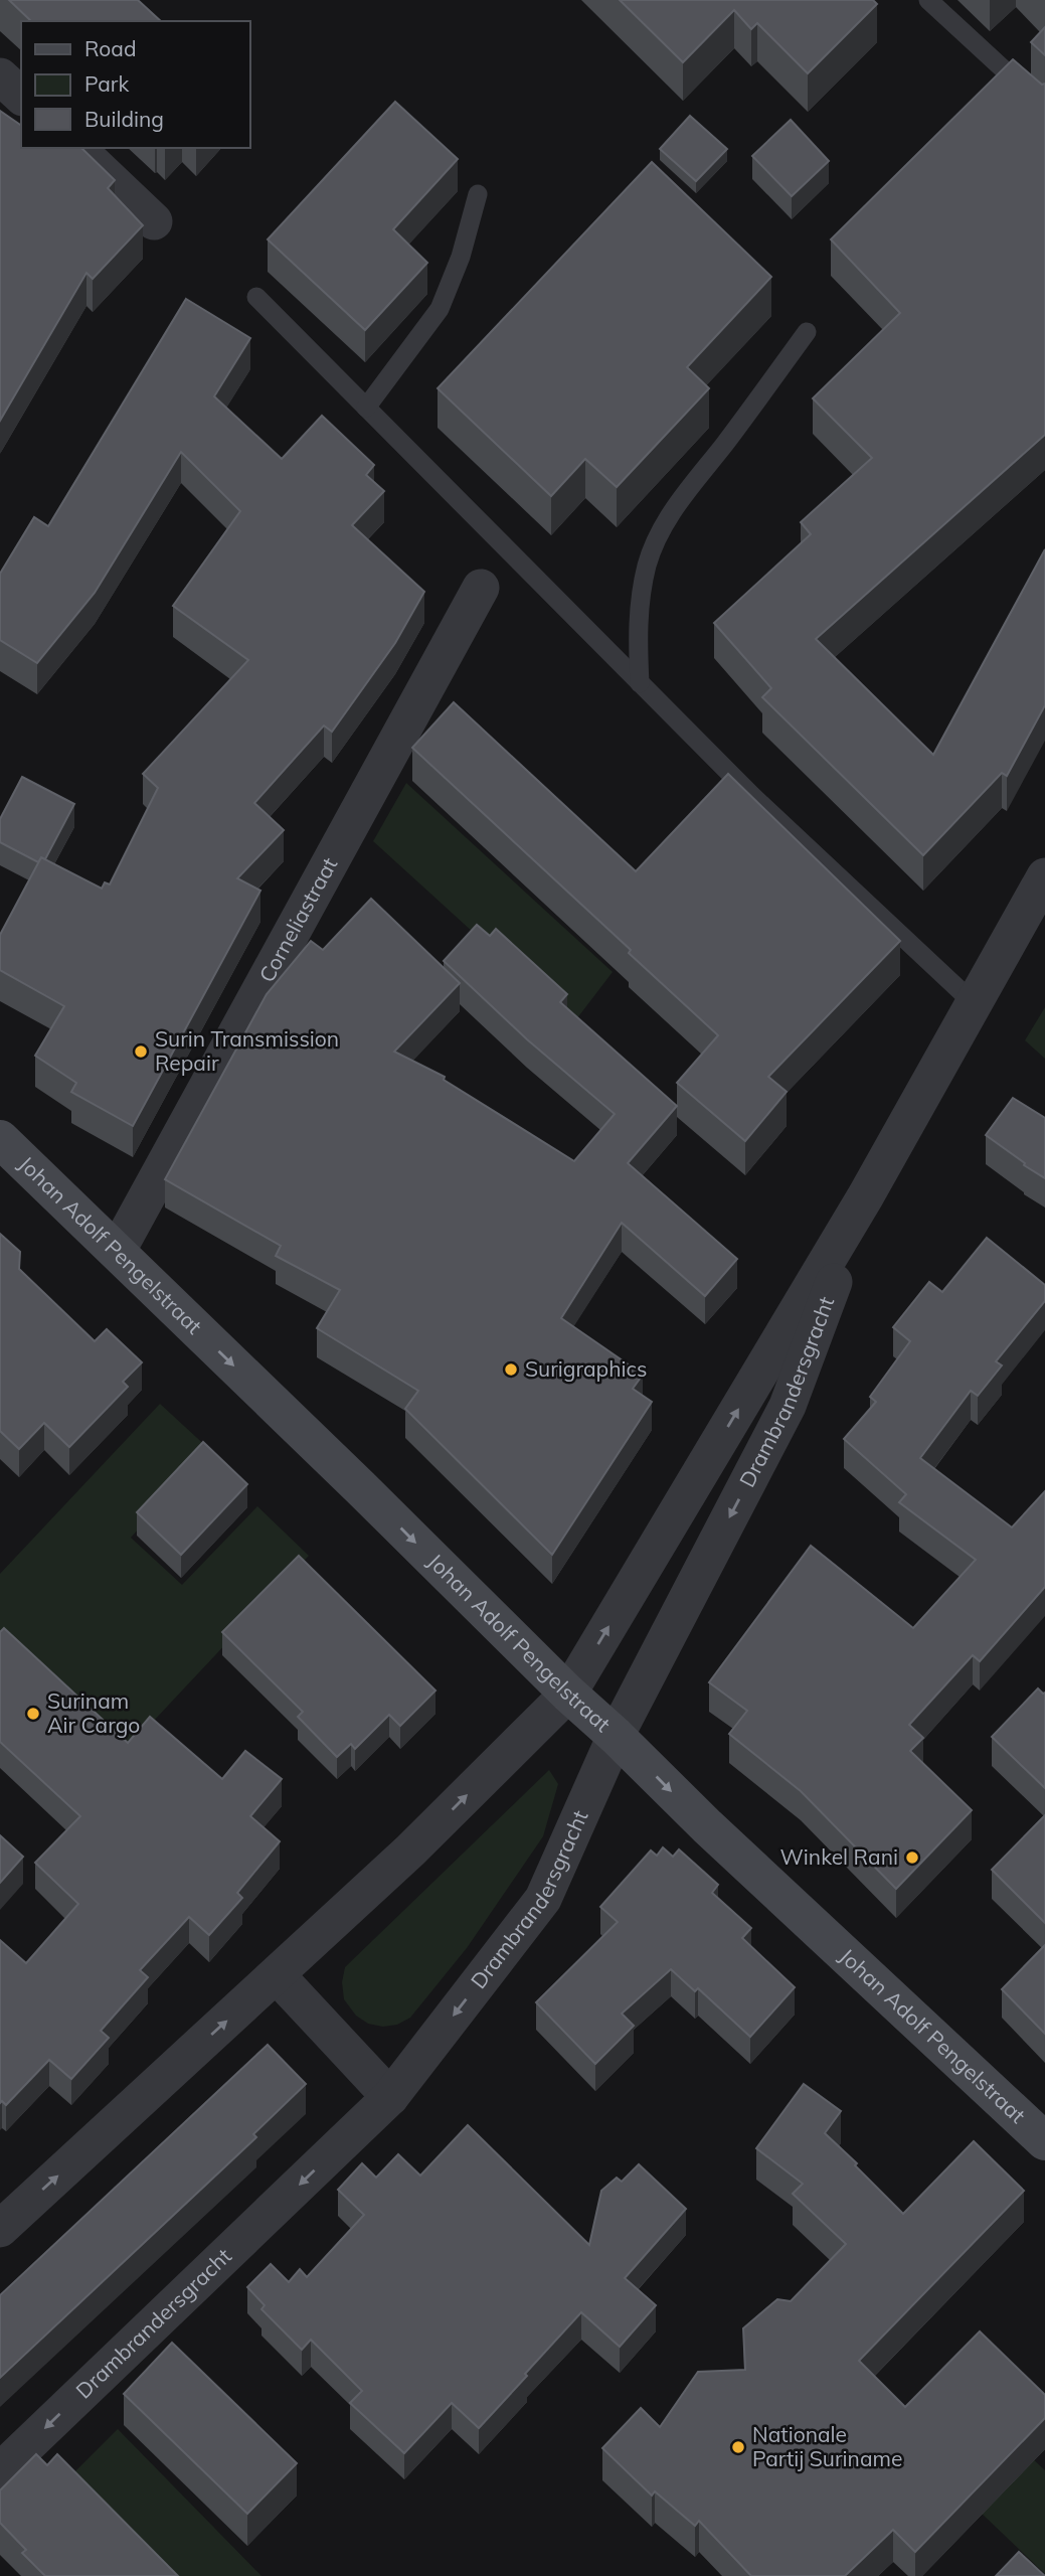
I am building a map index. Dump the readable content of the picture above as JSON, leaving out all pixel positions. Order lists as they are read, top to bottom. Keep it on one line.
{"streets":{"main road":["Johan Adolf Pengelstraat"],"street":["Corneliastraat","Drambrandersgracht"]},"crossings":[["Corneliastraat","Johan Adolf Pengelstraat"],["Johan Adolf Pengelstraat","Drambrandersgracht"]],"one_way":["Johan Adolf Pengelstraat"],"places":["Surin Transmission Repair","Surigraphics","Surinam Air Cargo","Winkel Rani","Nationale Partij Suriname"],"legend":["Road","Park","Building"]}
